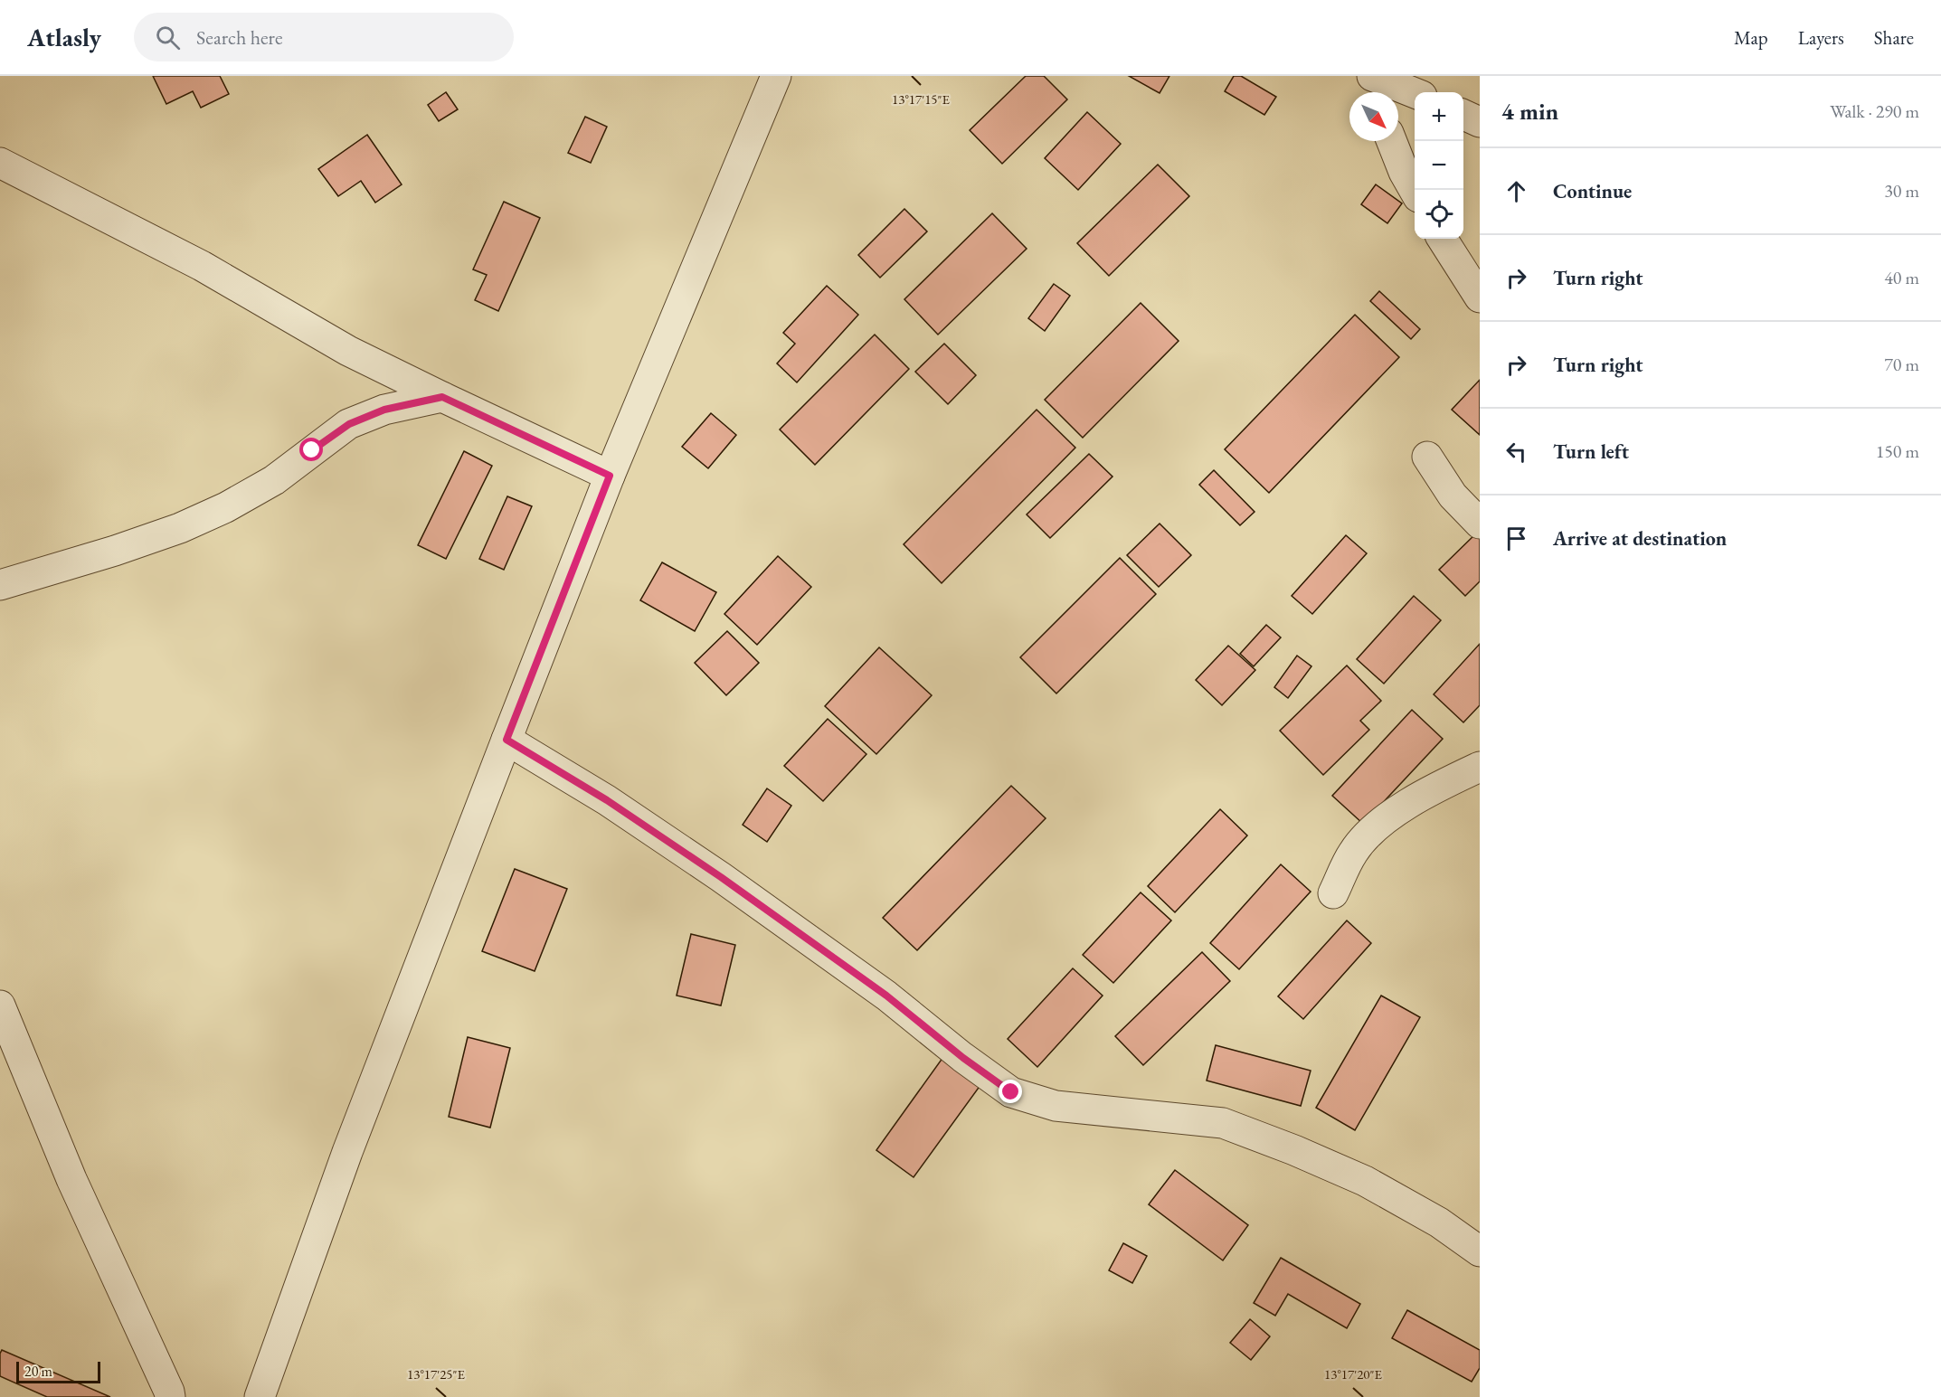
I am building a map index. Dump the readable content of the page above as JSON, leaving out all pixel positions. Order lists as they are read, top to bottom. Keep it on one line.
{"scale_bar":"20 m","north":"bottom right","page":{"header":"Atlasly","search":"Search here","nav":["Map","Layers","Share"],"heading":["4 min","Walk · 290 m"],"map_buttons":["+","−"],"list":[["Continue","30 m"],["Turn right","40 m"],["Turn right","70 m"],["Turn left","150 m"],"Arrive at destination"],"scale":"20 m"},"coordinates":["13°17'15\"E","13°17'25\"E","13°17'20\"E"]}
